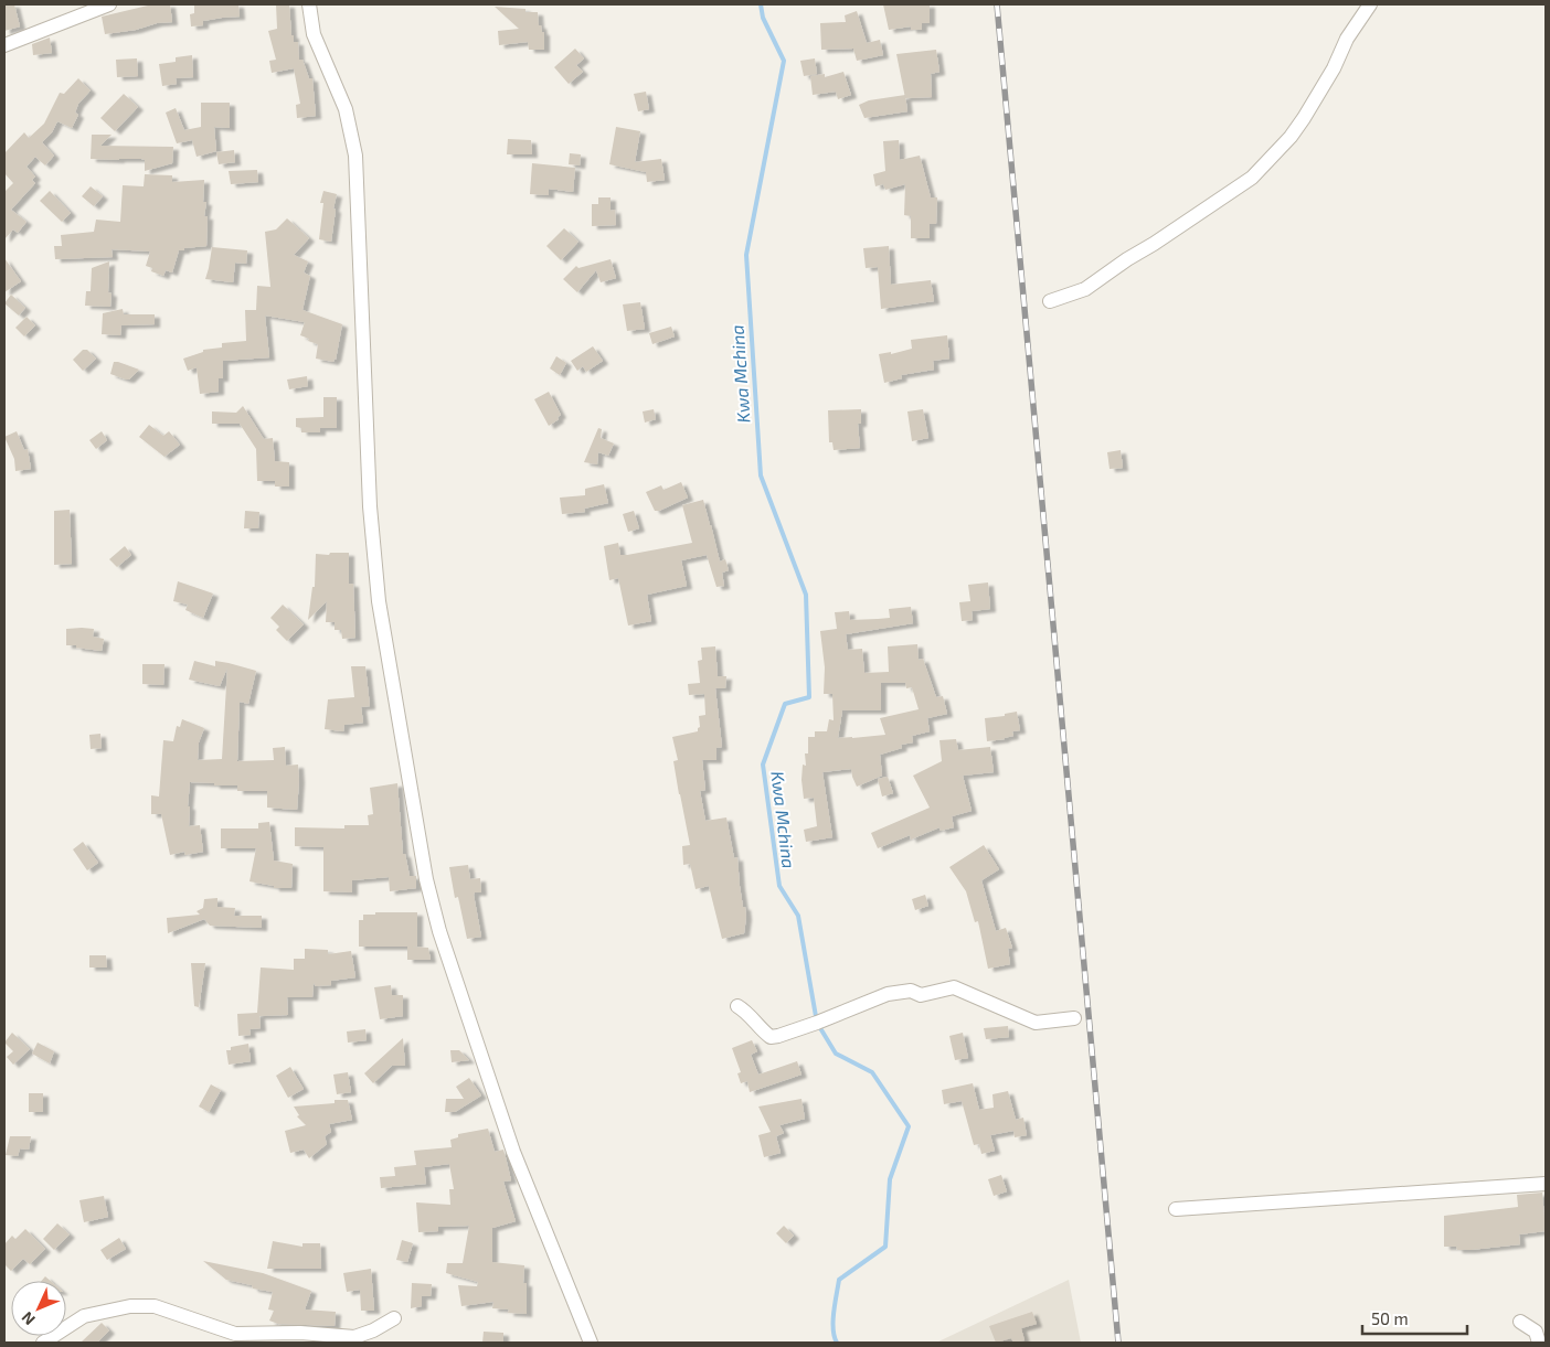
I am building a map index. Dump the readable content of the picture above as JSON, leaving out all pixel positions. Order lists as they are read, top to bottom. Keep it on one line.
{"water":["Kwa Mchina"],"scale_bar":"50 m","north":"bottom left"}
